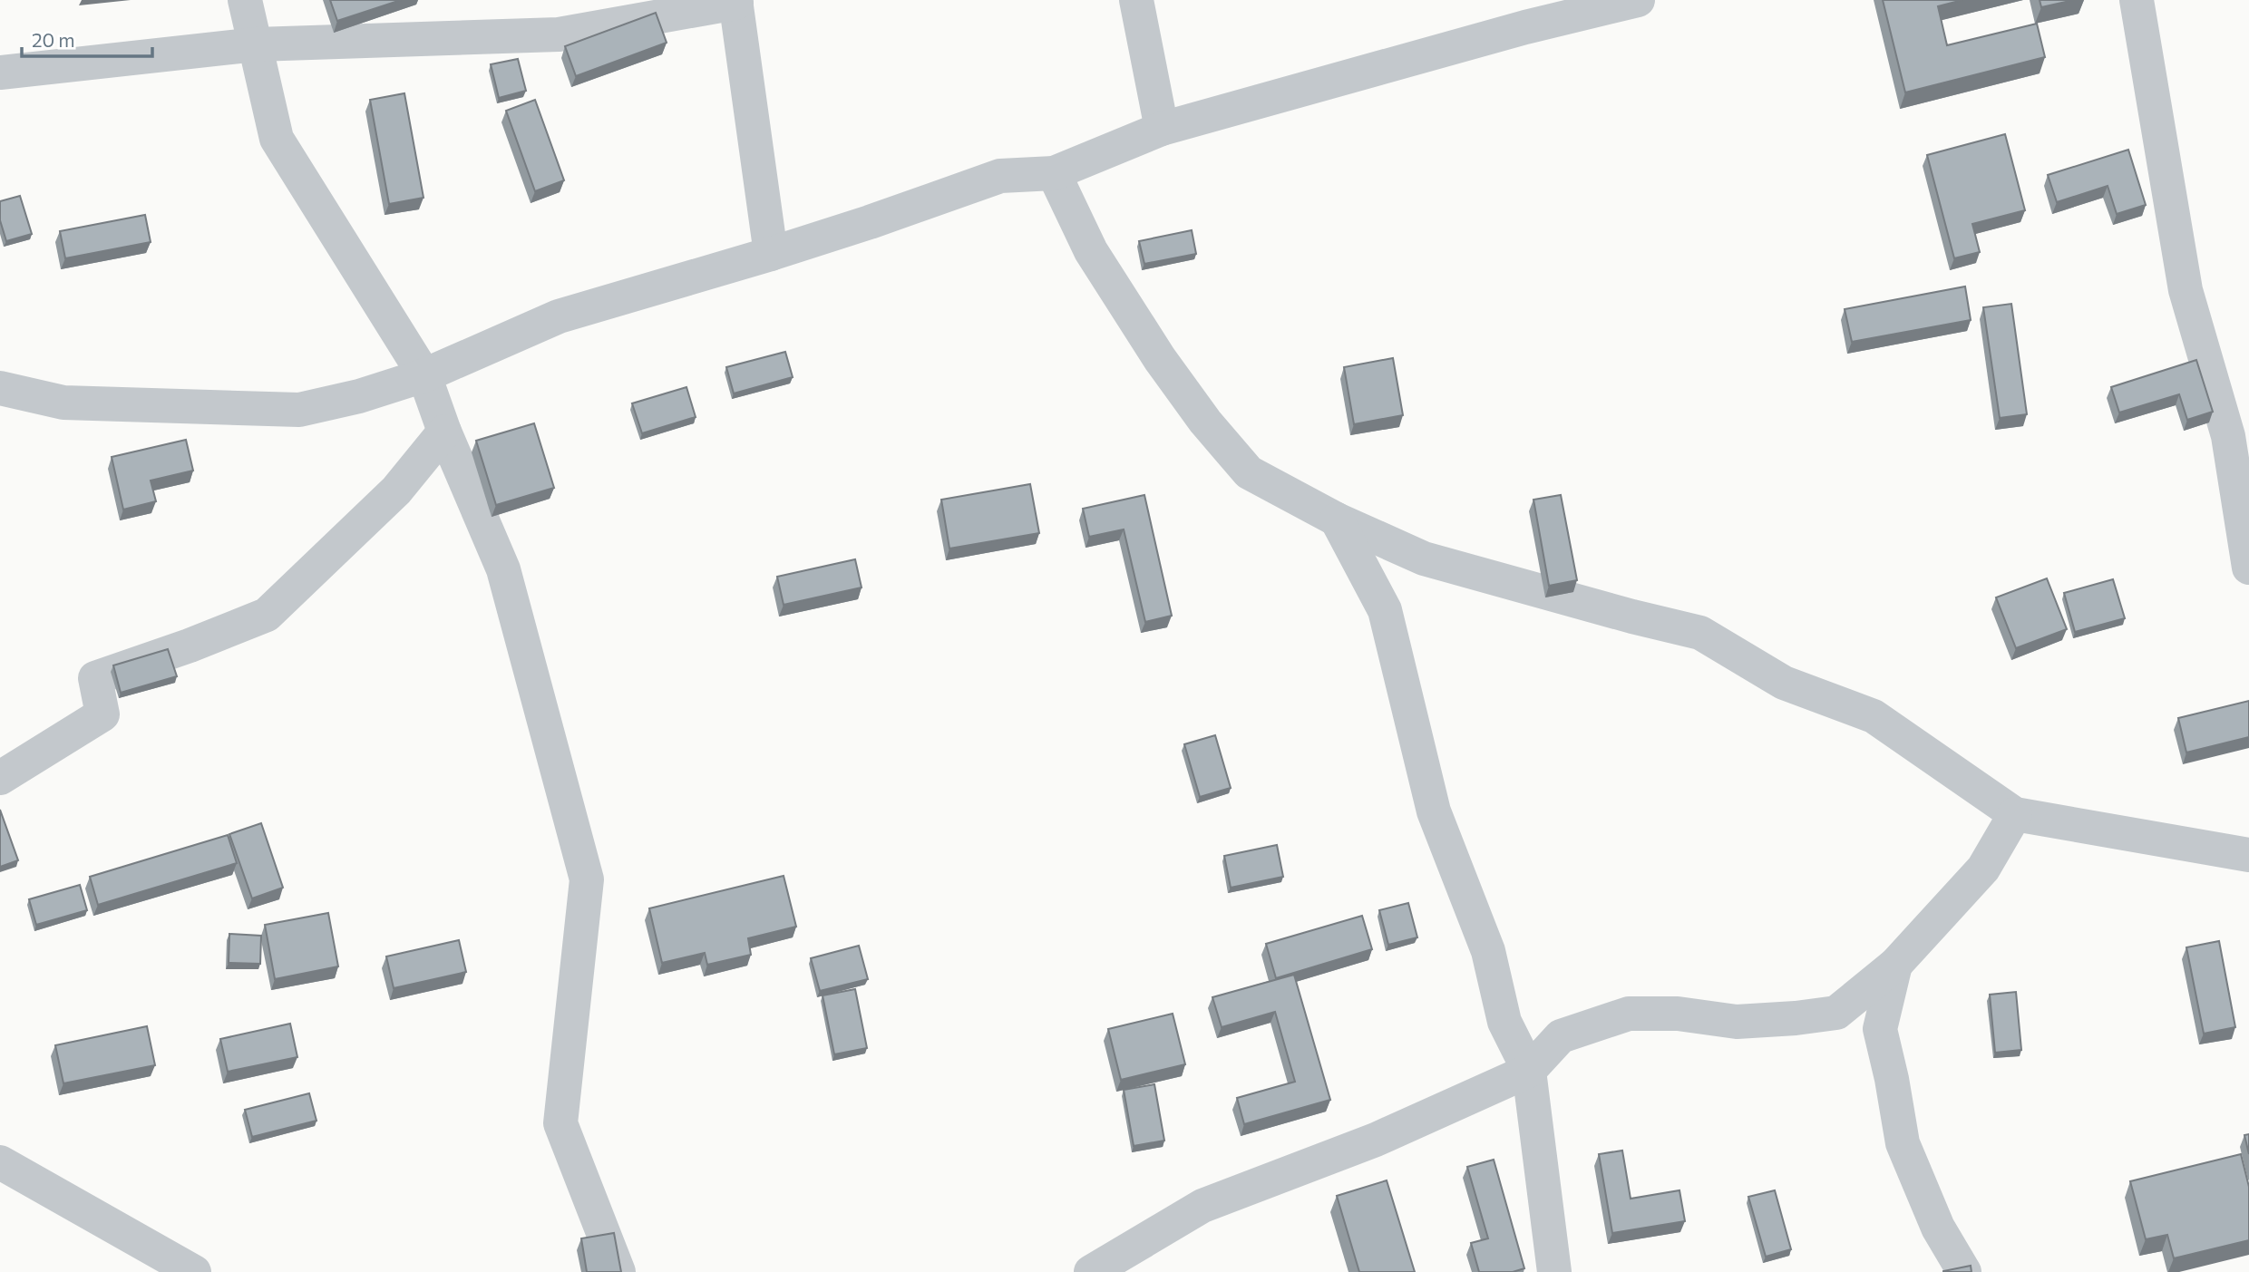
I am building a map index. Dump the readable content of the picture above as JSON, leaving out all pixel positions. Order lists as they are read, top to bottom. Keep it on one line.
{"scale_bar":"20 m"}
